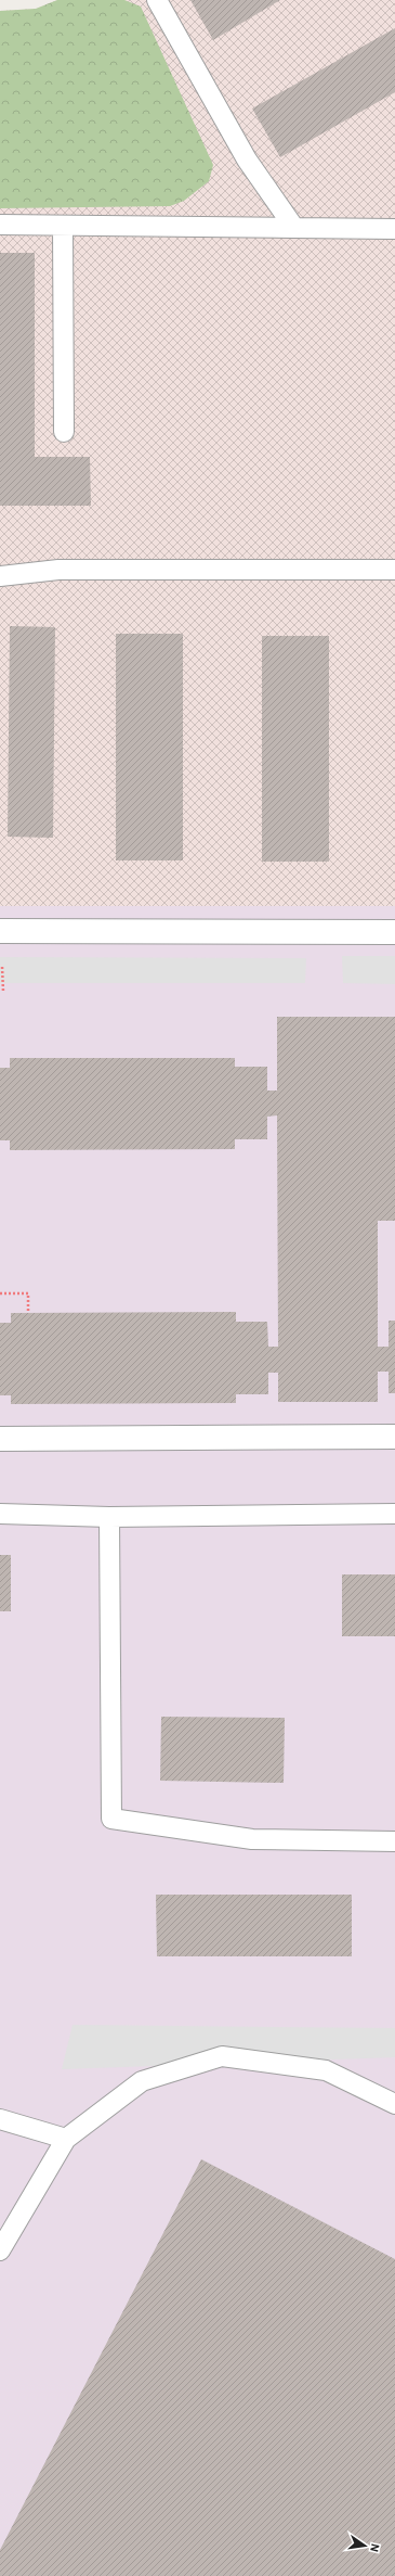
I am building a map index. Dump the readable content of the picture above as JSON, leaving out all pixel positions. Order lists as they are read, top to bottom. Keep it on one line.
{"north":"right"}
